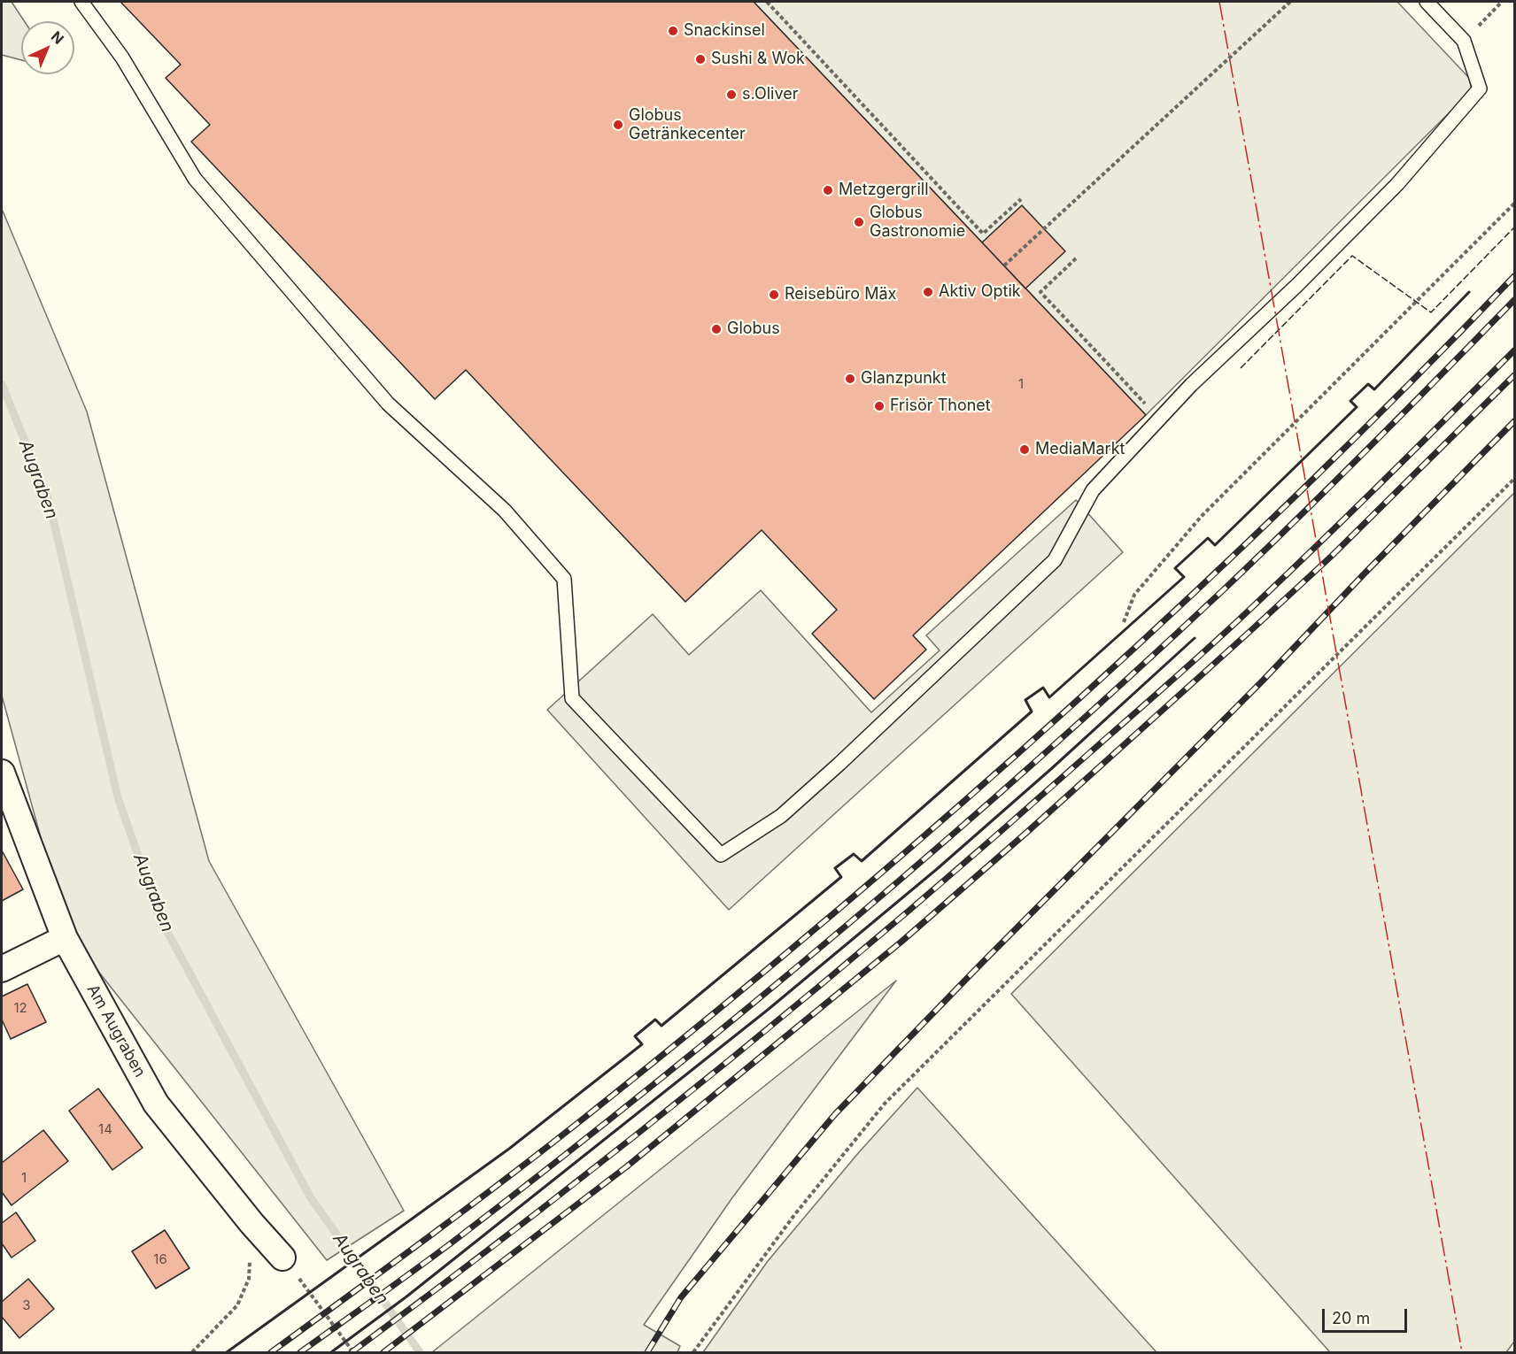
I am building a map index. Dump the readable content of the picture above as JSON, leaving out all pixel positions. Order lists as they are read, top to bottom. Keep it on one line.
{"streets":{"street":["Am Augraben"]},"water":["Augraben"],"places":["Snackinsel","Sushi & Wok","s.Oliver","Globus Getränkecenter","Metzgergrill","Globus Gastronomie","Aktiv Optik","Reisebüro Mäx","Globus","Glanzpunkt","Frisör Thonet","MediaMarkt"],"house_numbers":["1","12","14","1","16","3"],"scale_bar":"20 m","north":"top right"}
